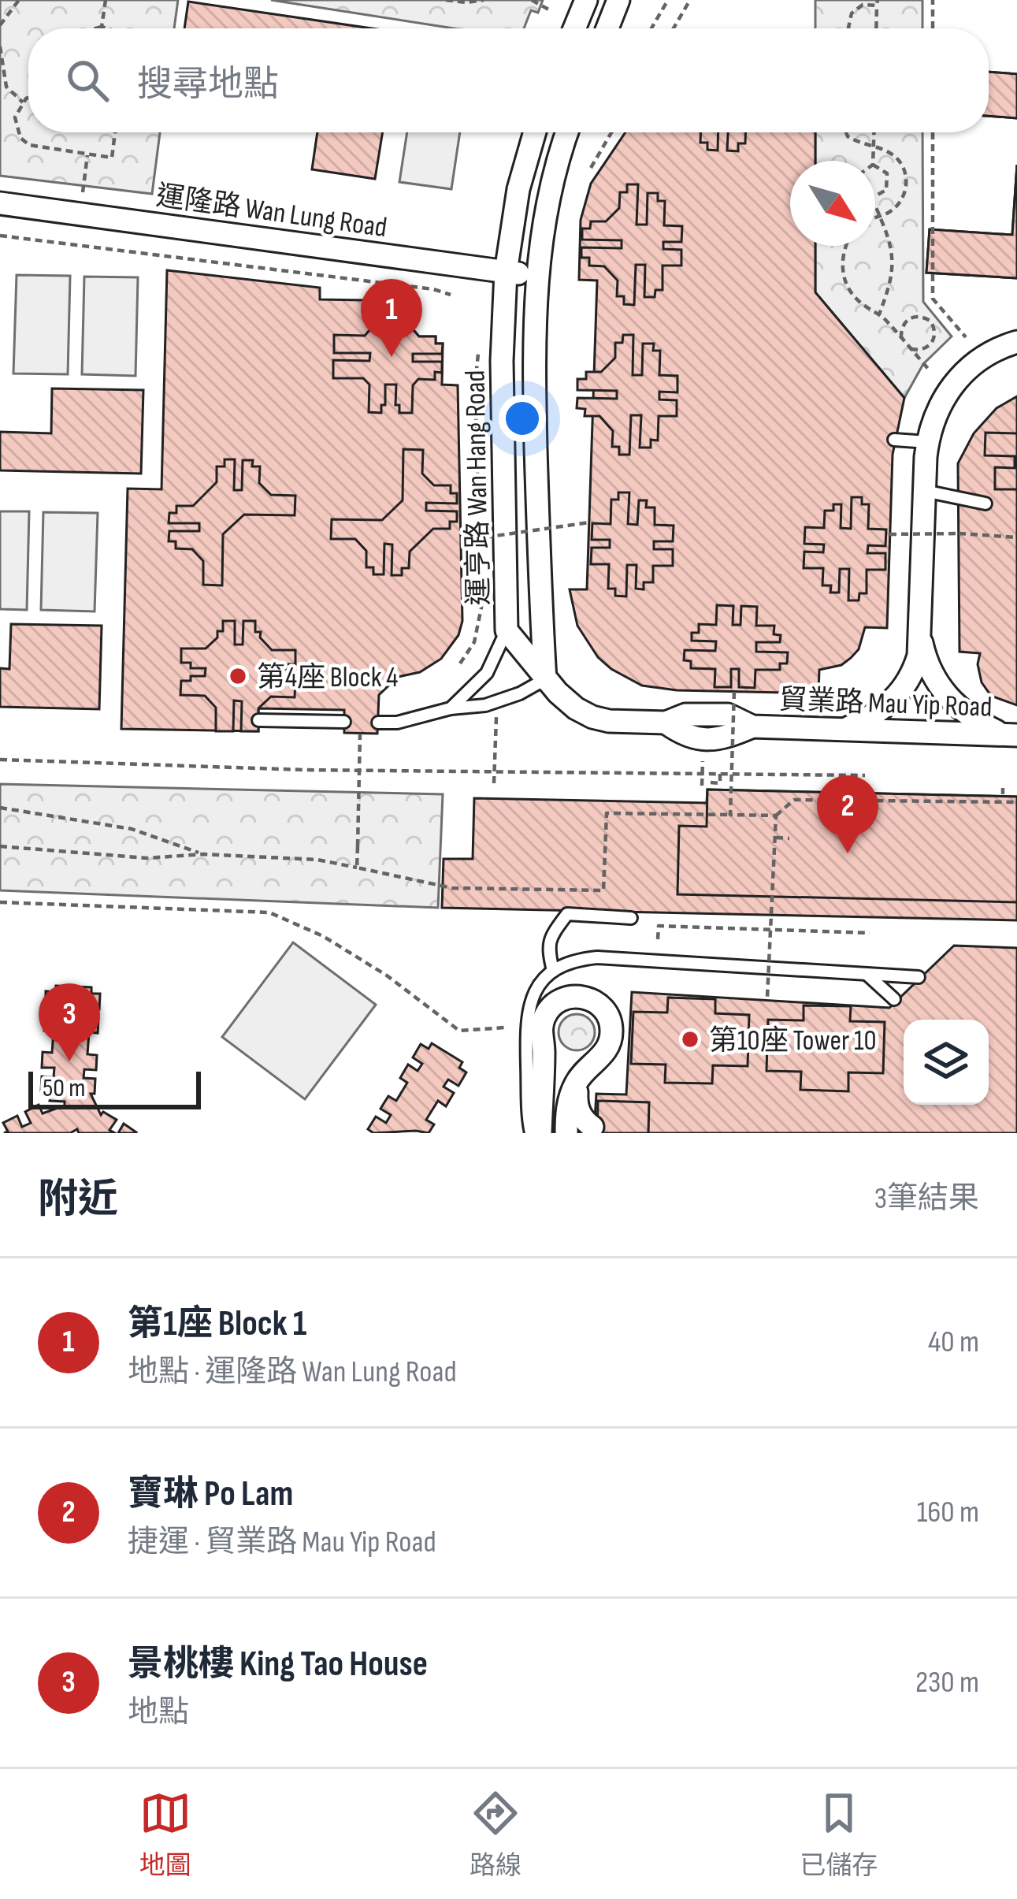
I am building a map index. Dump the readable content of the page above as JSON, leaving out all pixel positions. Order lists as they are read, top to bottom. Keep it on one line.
{"streets":{"street":["運隆路 Wan Lung Road","運亨路 Wan Hang Road","貿業路 Mau Yip Road"]},"crossings":[["運隆路 Wan Lung Road","運亨路 Wan Hang Road"],["運亨路 Wan Hang Road","貿業路 Mau Yip Road"]],"places":["第4座 Block 4","第10座 Tower 10"],"scale_bar":"50 m","north":"bottom right","page":{"search":"搜尋地點","pins":["1","2","3"],"scale":"50 m","heading":["附近","3筆結果"],"list":[{"mark":"1","name":"第1座 Block 1","note":"地點 · 運隆路 Wan Lung Road","value":"40 m"},{"mark":"2","name":"寶琳 Po Lam","note":"捷運 · 貿業路 Mau Yip Road","value":"160 m"},{"mark":"3","name":"景桃樓 King Tao House","note":"地點","value":"230 m"}],"nav":["地圖","路線","已儲存"]}}
